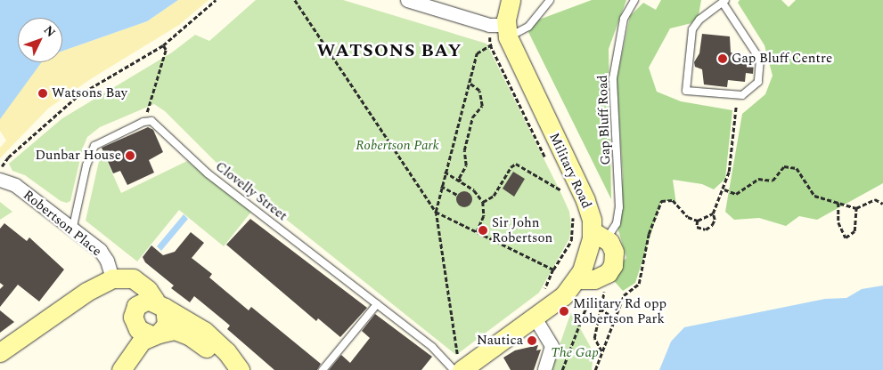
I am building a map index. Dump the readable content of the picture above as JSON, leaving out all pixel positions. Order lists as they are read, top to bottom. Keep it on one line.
{"streets":{"street":["Military Road","Robertson Place"],"lane":["Gap Bluff Road","Clovelly Street"]},"crossings":[["Gap Bluff Road","Military Road"]],"districts":["WATSONS BAY"],"parks":["Robertson Park","The Gap"],"places":["Gap Bluff Centre","Watsons Bay","Dunbar House","Sir John Robertson","Military Rd opp Robertson Park","Nautica"],"north":"top right"}
